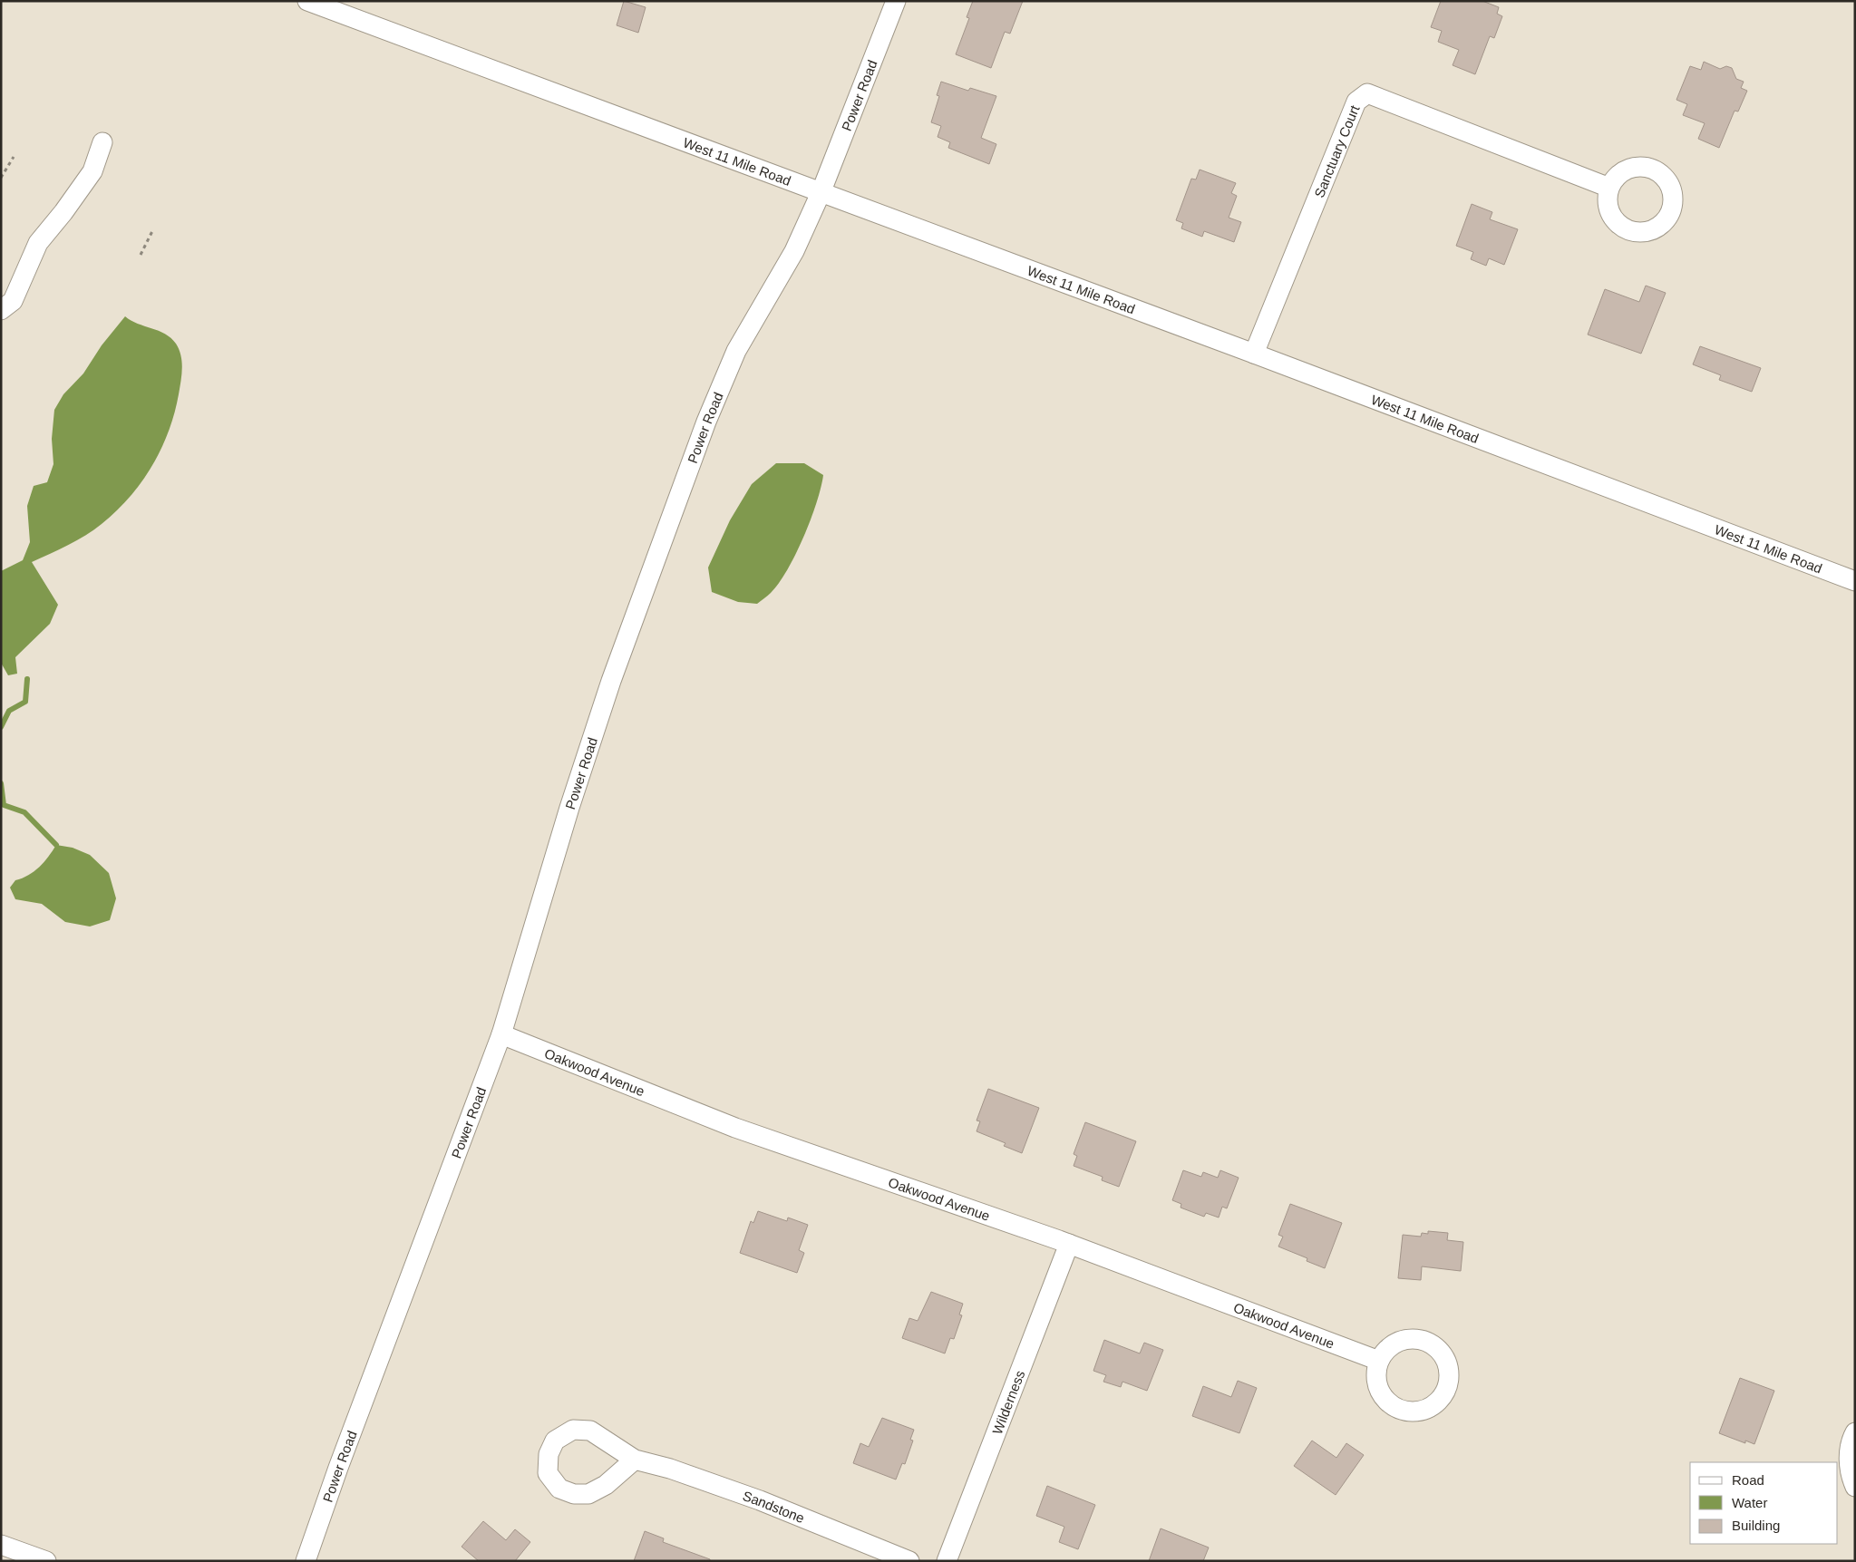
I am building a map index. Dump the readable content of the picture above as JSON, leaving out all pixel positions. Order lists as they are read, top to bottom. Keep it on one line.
{"streets":{"street":["Power Road","Sanctuary Court","West 11 Mile Road","Oakwood Avenue","Wilderness","Sandstone"]},"crossings":[["Power Road","West 11 Mile Road"],["Power Road","Oakwood Avenue"],["Sanctuary Court","West 11 Mile Road"],["Oakwood Avenue","Wilderness"]],"legend":["Road","Water","Building"]}
